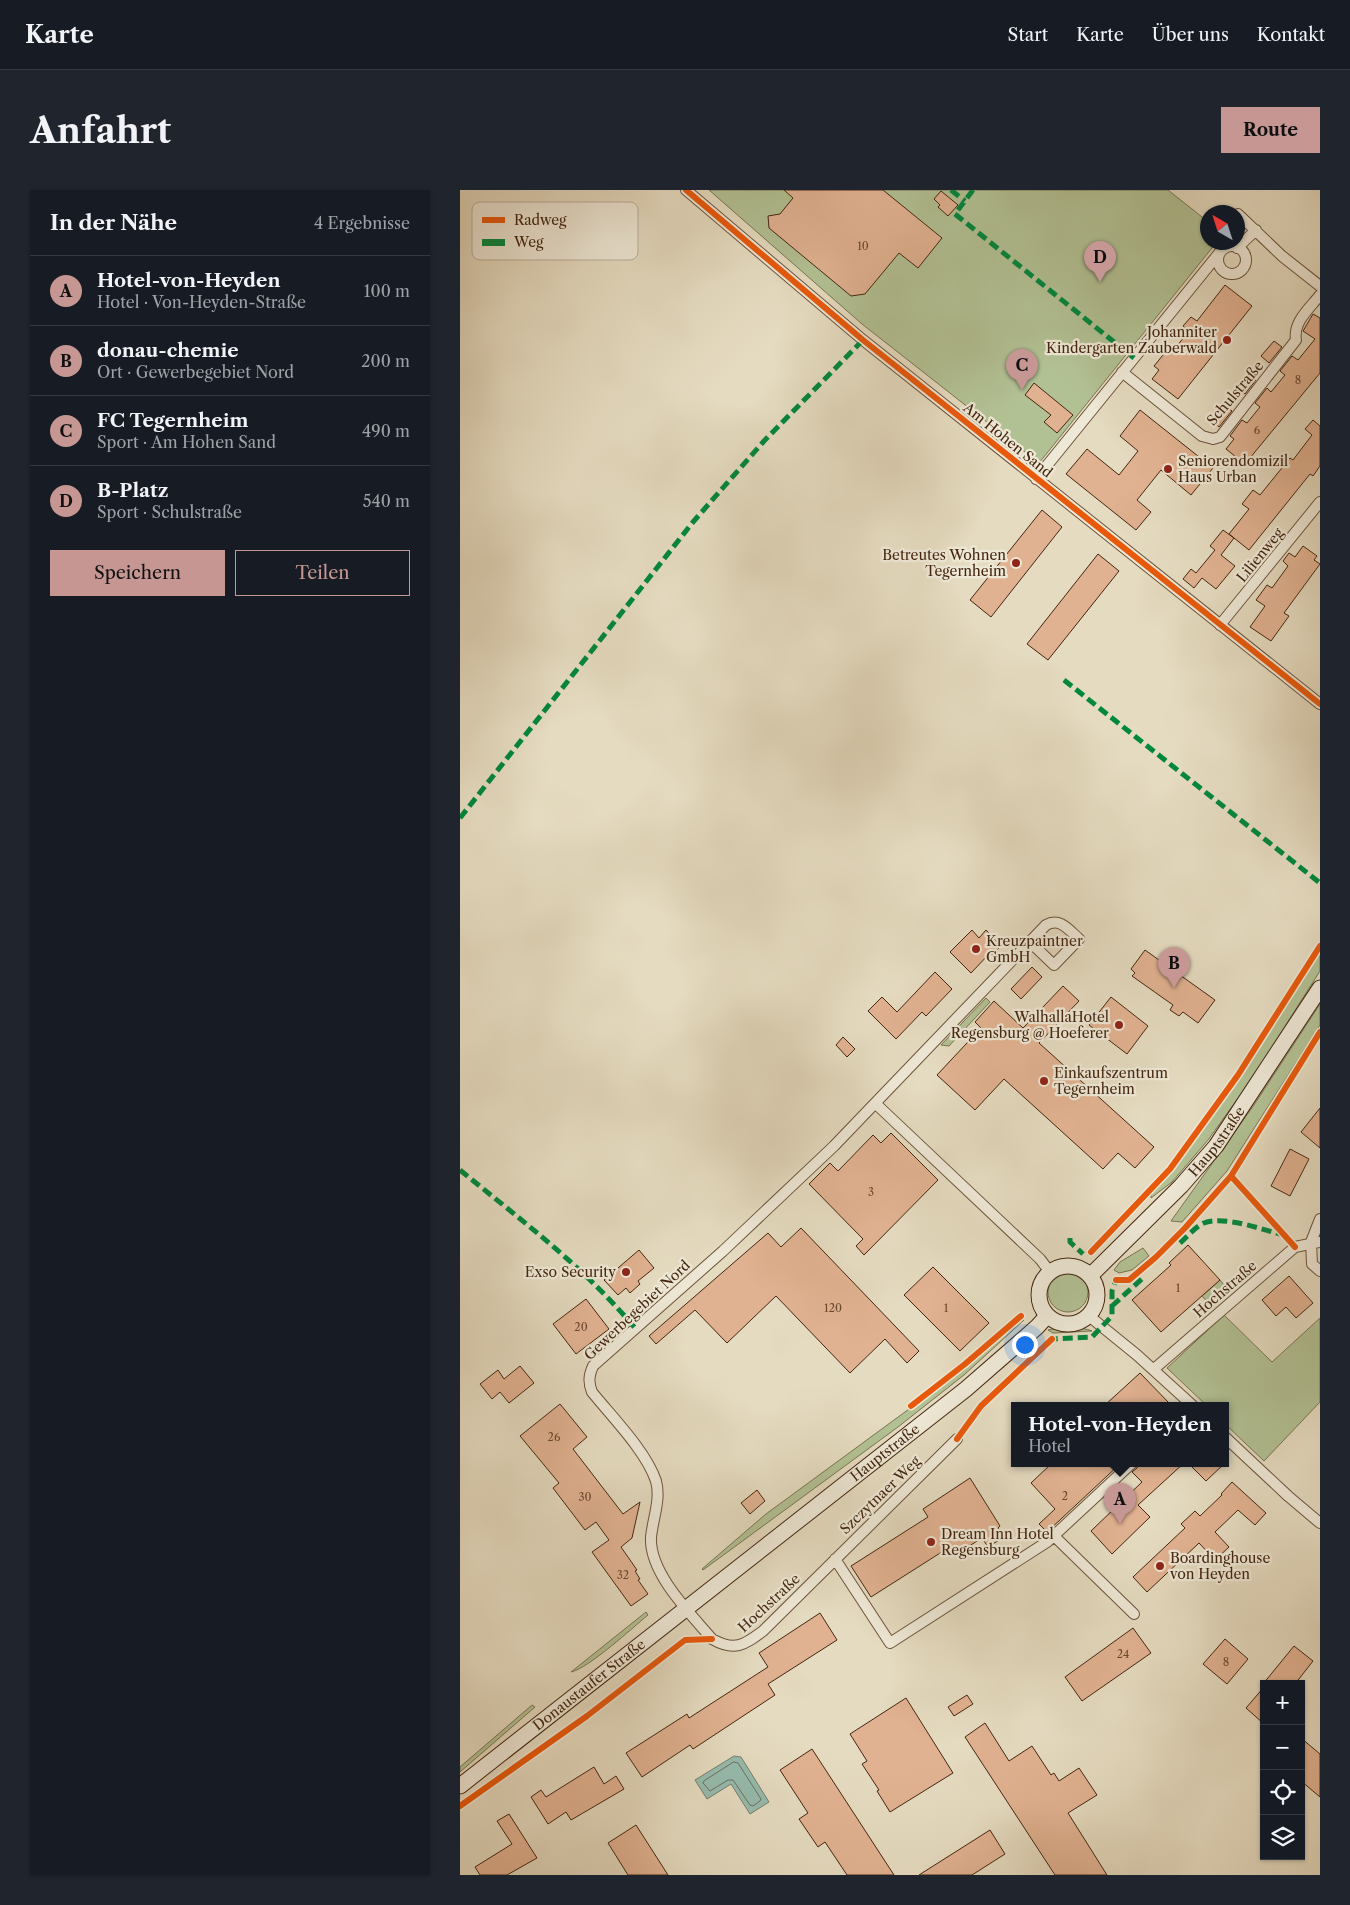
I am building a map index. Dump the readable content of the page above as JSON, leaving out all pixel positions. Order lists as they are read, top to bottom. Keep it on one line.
{"streets":{"main road":["Hauptstraße","Donaustaufer Straße"],"street":["Schulstraße","Am Hohen Sand","Lilienweg","Hochstraße","Gewerbegebiet Nord","Szczytnaer Weg"]},"crossings":[["Am Hohen Sand","Lilienweg"],["Hauptstraße","Donaustaufer Straße"],["Hochstraße","Gewerbegebiet Nord"],["Hochstraße","Szczytnaer Weg"],["Hochstraße","Donaustaufer Straße"],["Gewerbegebiet Nord","Donaustaufer Straße"]],"places":["Johanniter Kindergarten Zauberwald","Seniorendomizil Haus Urban","Betreutes Wohnen Tegernheim","Kreuzpaintner GmbH","WalhallaHotel Regensburg @ Hoeferer","Einkaufszentrum Tegernheim","Exso Security","Dream Inn Hotel Regensburg","Boardinghouse von Heyden"],"house_numbers":["10","8","6","3","1","120","1","20","26","2","30","32","24","8"],"legend":["Radweg","Weg"],"north":"top left","page":{"header":"Karte","nav":["Start","Karte","Über uns","Kontakt"],"buttons":["Route",["Speichern","Teilen"]],"title":"Anfahrt","heading":["In der Nähe","4 Ergebnisse"],"pins":["D","C","B","A"],"list":[{"mark":"A","name":"Hotel-von-Heyden","note":"Hotel · Von-Heyden-Straße","value":"100 m"},{"mark":"B","name":"donau-chemie","note":"Ort · Gewerbegebiet Nord","value":"200 m"},{"mark":"C","name":"FC Tegernheim","note":"Sport · Am Hohen Sand","value":"490 m"},{"mark":"D","name":"B-Platz","note":"Sport · Schulstraße","value":"540 m"}],"popup":["Hotel-von-Heyden","Hotel"],"map_buttons":["+","−"]}}
